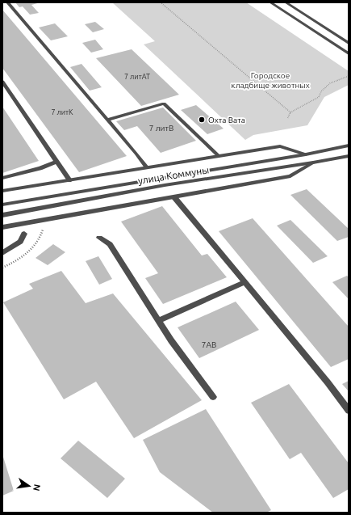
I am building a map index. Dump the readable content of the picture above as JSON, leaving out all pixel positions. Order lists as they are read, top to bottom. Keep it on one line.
{"streets":{"street":["улица Коммуны"]},"parks":["Городское кладбище животных"],"places":["Охта Вата"],"house_numbers":["7 литАТ","7 литК","7 литВ","7АВ"],"north":"right"}
